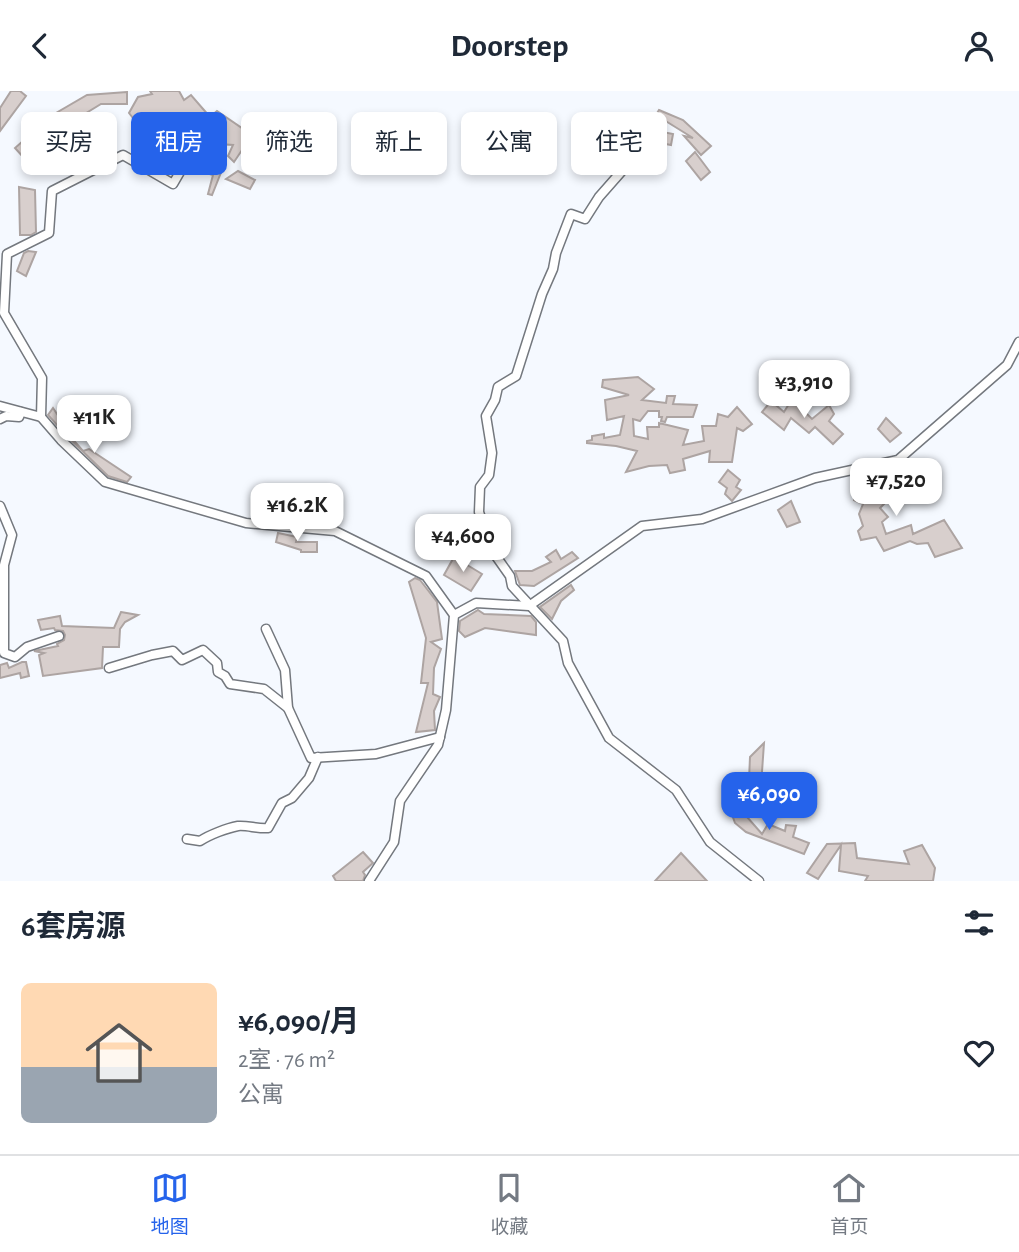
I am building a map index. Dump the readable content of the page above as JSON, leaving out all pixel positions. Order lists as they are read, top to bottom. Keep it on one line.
{"page":{"header":"Doorstep","chip":["买房","租房","筛选","新上","公寓","住宅"],"price":["¥3,910","¥11K","¥7,520","¥16.2K","¥4,600","¥6,090"],"heading":"6套房源","list":[{"name":"¥6,090/月","note":"2室 · 76 m² · 公寓"}],"tabs":["地图","收藏","首页"]}}
